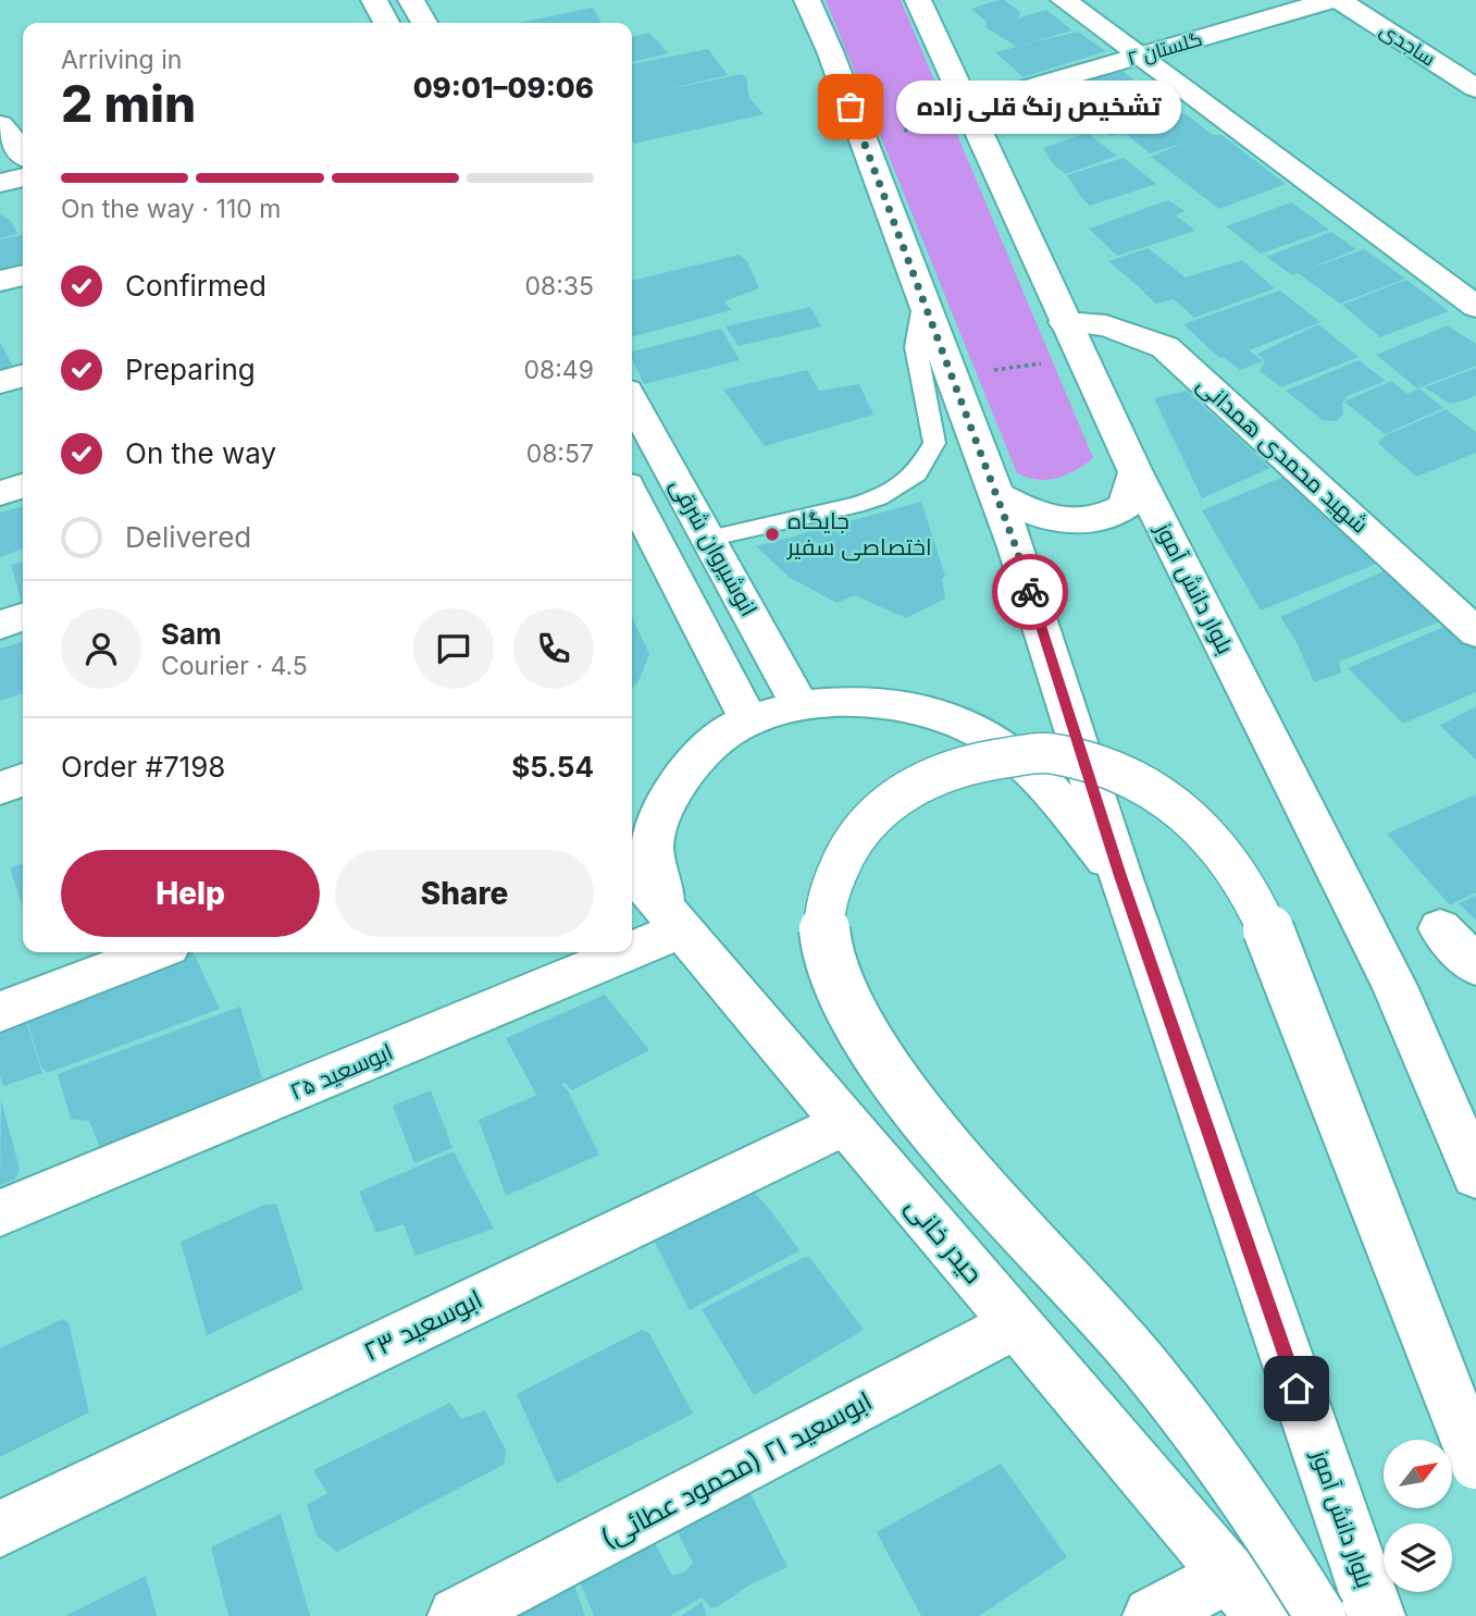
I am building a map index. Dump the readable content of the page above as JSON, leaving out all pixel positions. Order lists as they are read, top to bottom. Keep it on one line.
{"streets":{"street":["ساجدی","گلستان ۲","شهید محمدی همدانی","انوشیروان شرقی","بلوار دانش آموز","ابوسعید ۲۵","حیدر خانی","ابوسعید ۲۳","ابوسعید ۲۱ (محمود عطائی)"]},"crossings":[["گلستان ۲","بلوار دانش آموز"],["شهید محمدی همدانی","بلوار دانش آموز"],["ابوسعید ۲۵","حیدر خانی"],["حیدر خانی","ابوسعید ۲۳"],["حیدر خانی","ابوسعید ۲۱ (محمود عطائی)"]],"places":["تشخیص رنگ قلی زاده","جایگاه اختصاصی سفیر"],"north":"top right","page":{"heading":["2 min","Arriving in","09:01–09:06"],"panel":["Sam","Courier · 4.5","Order #7198","$5.54"],"bubble":"تشخیص رنگ قلی زاده","bar":"On the way · 110 m","list":[["Confirmed","08:35"],["Preparing","08:49"],["On the way","08:57"],"Delivered"],"buttons":["Help","Share"]}}
